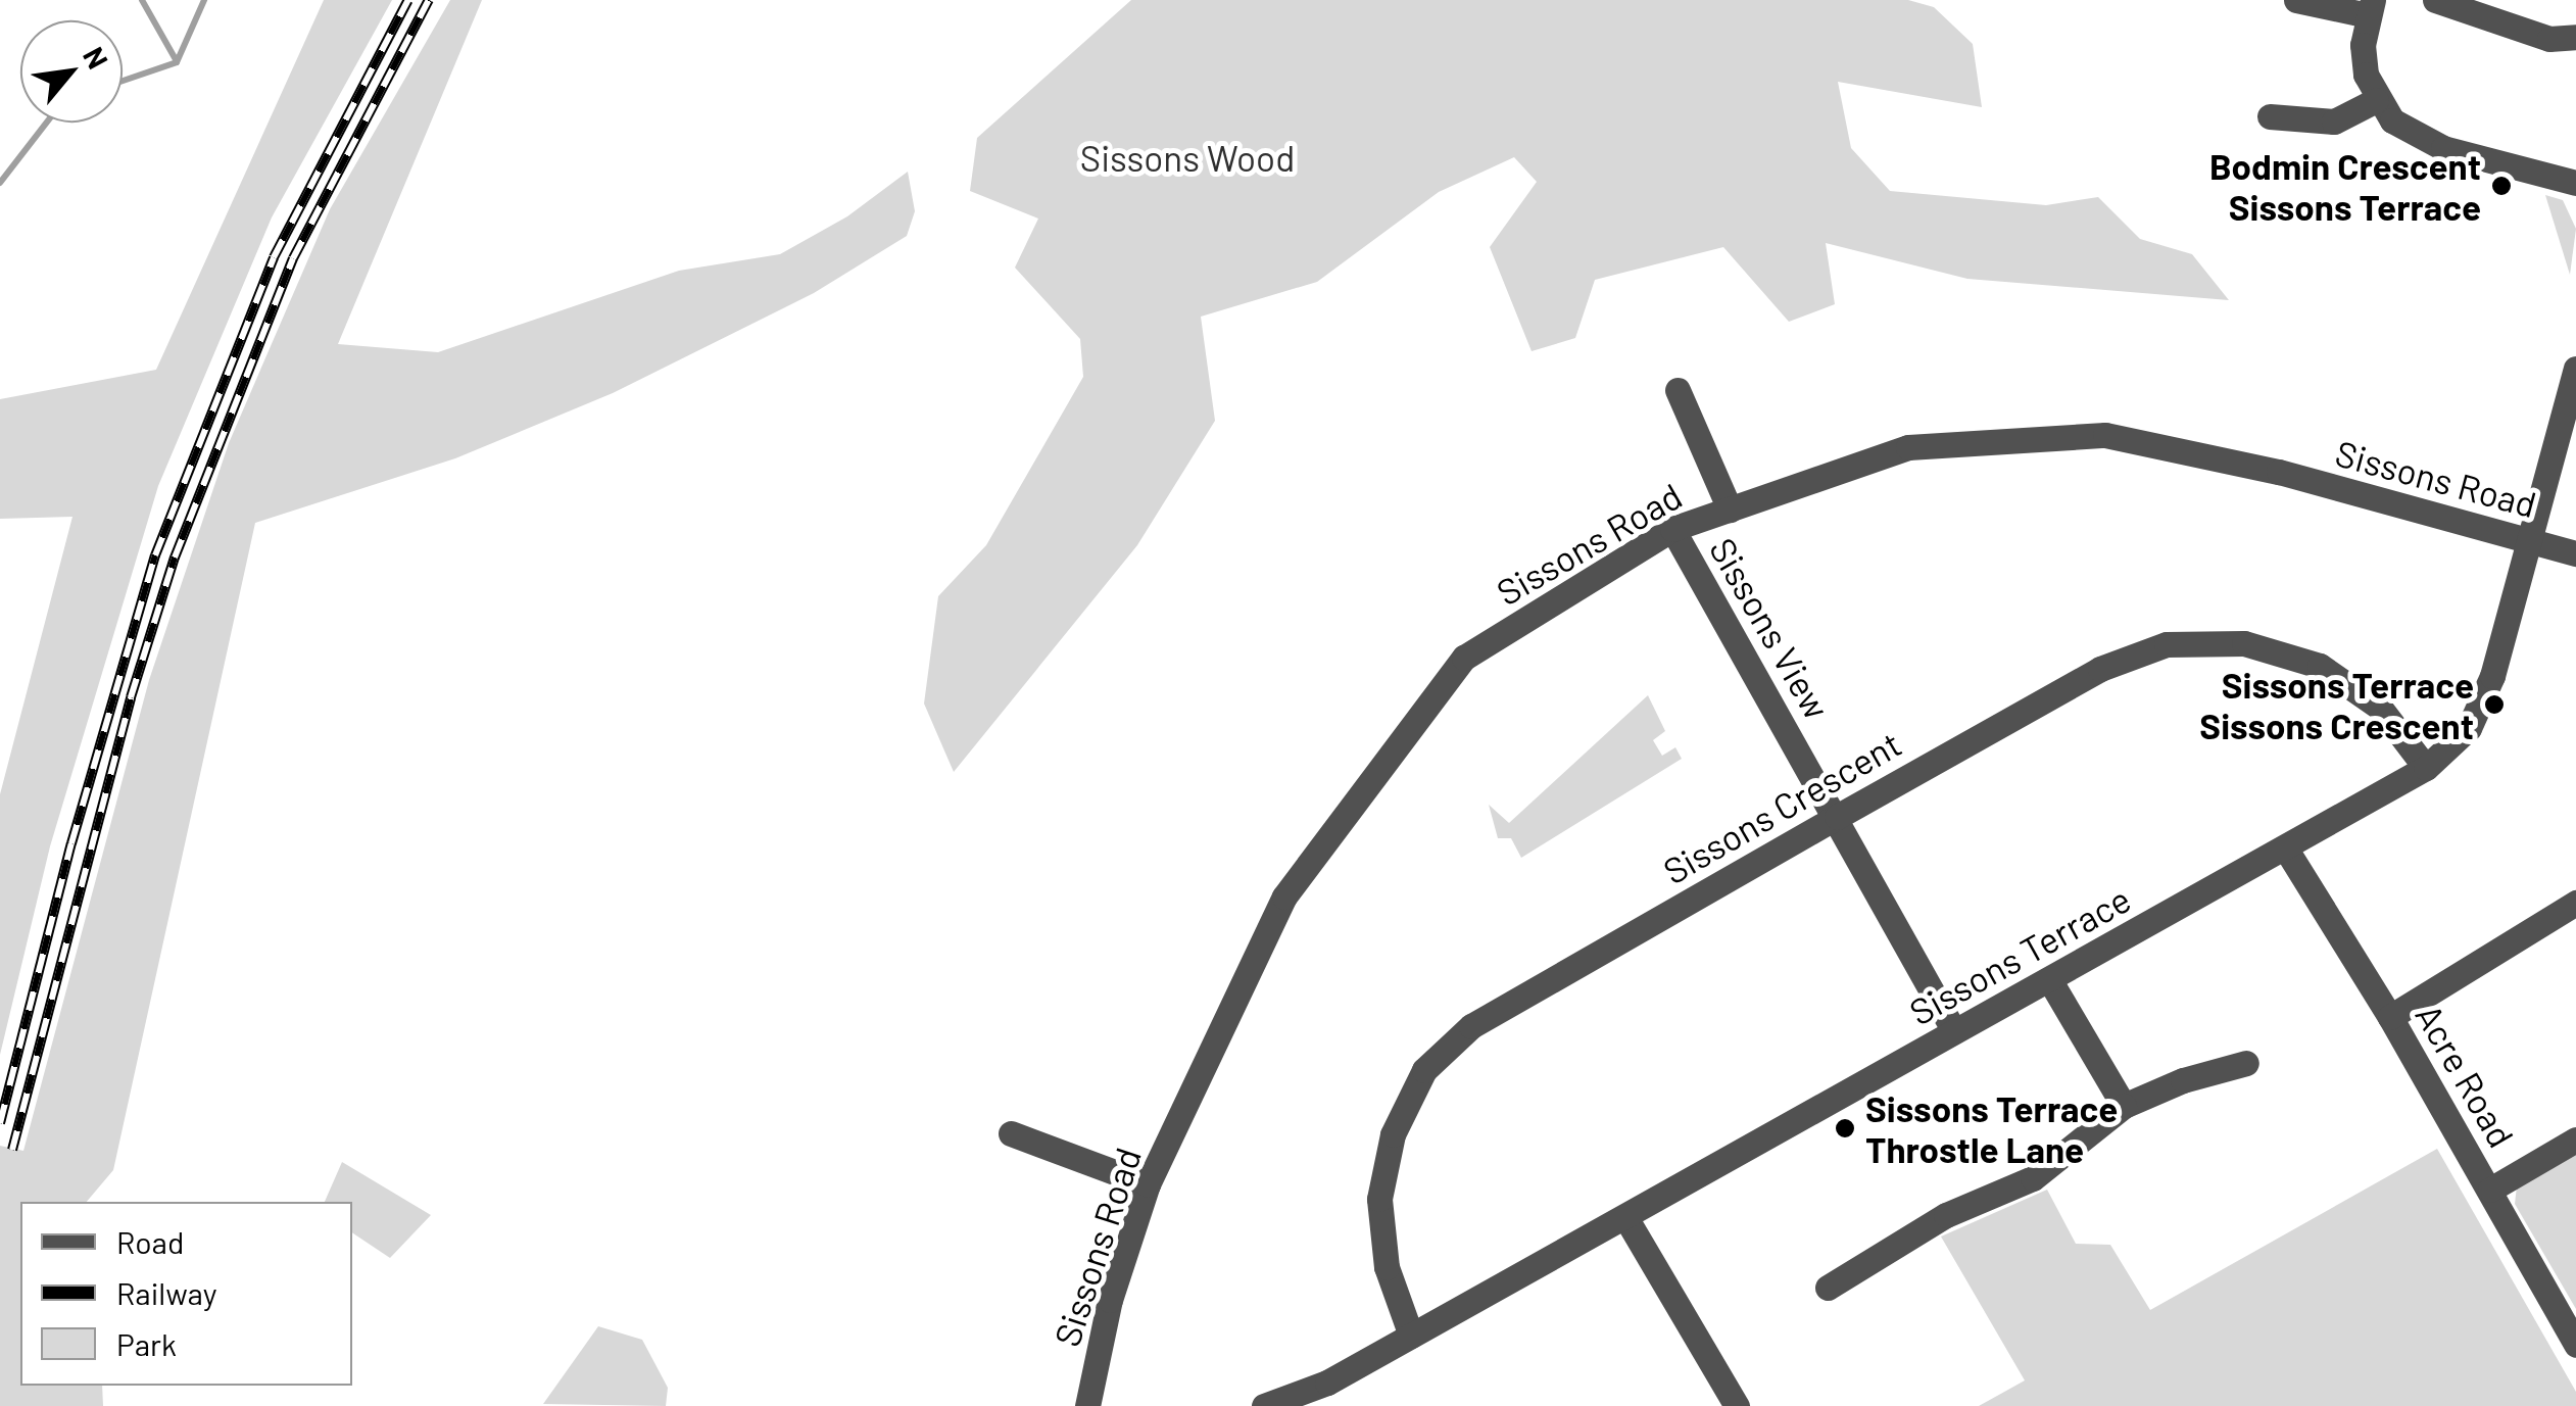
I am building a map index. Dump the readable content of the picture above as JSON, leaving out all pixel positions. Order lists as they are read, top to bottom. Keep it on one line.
{"streets":{"street":["Sissons Road","Sissons View","Sissons Crescent","Sissons Terrace","Acre Road"]},"crossings":[["Sissons Road","Sissons View"],["Sissons Road","Sissons Terrace"],["Sissons View","Sissons Crescent"],["Sissons View","Sissons Terrace"],["Sissons Crescent","Sissons Terrace"],["Sissons Terrace","Acre Road"]],"parks":["Sissons Wood"],"places":["Bodmin Crescent Sissons Terrace","Sissons Terrace Sissons Crescent","Sissons Terrace Throstle Lane"],"legend":["Road","Railway","Park"],"north":"top right"}
